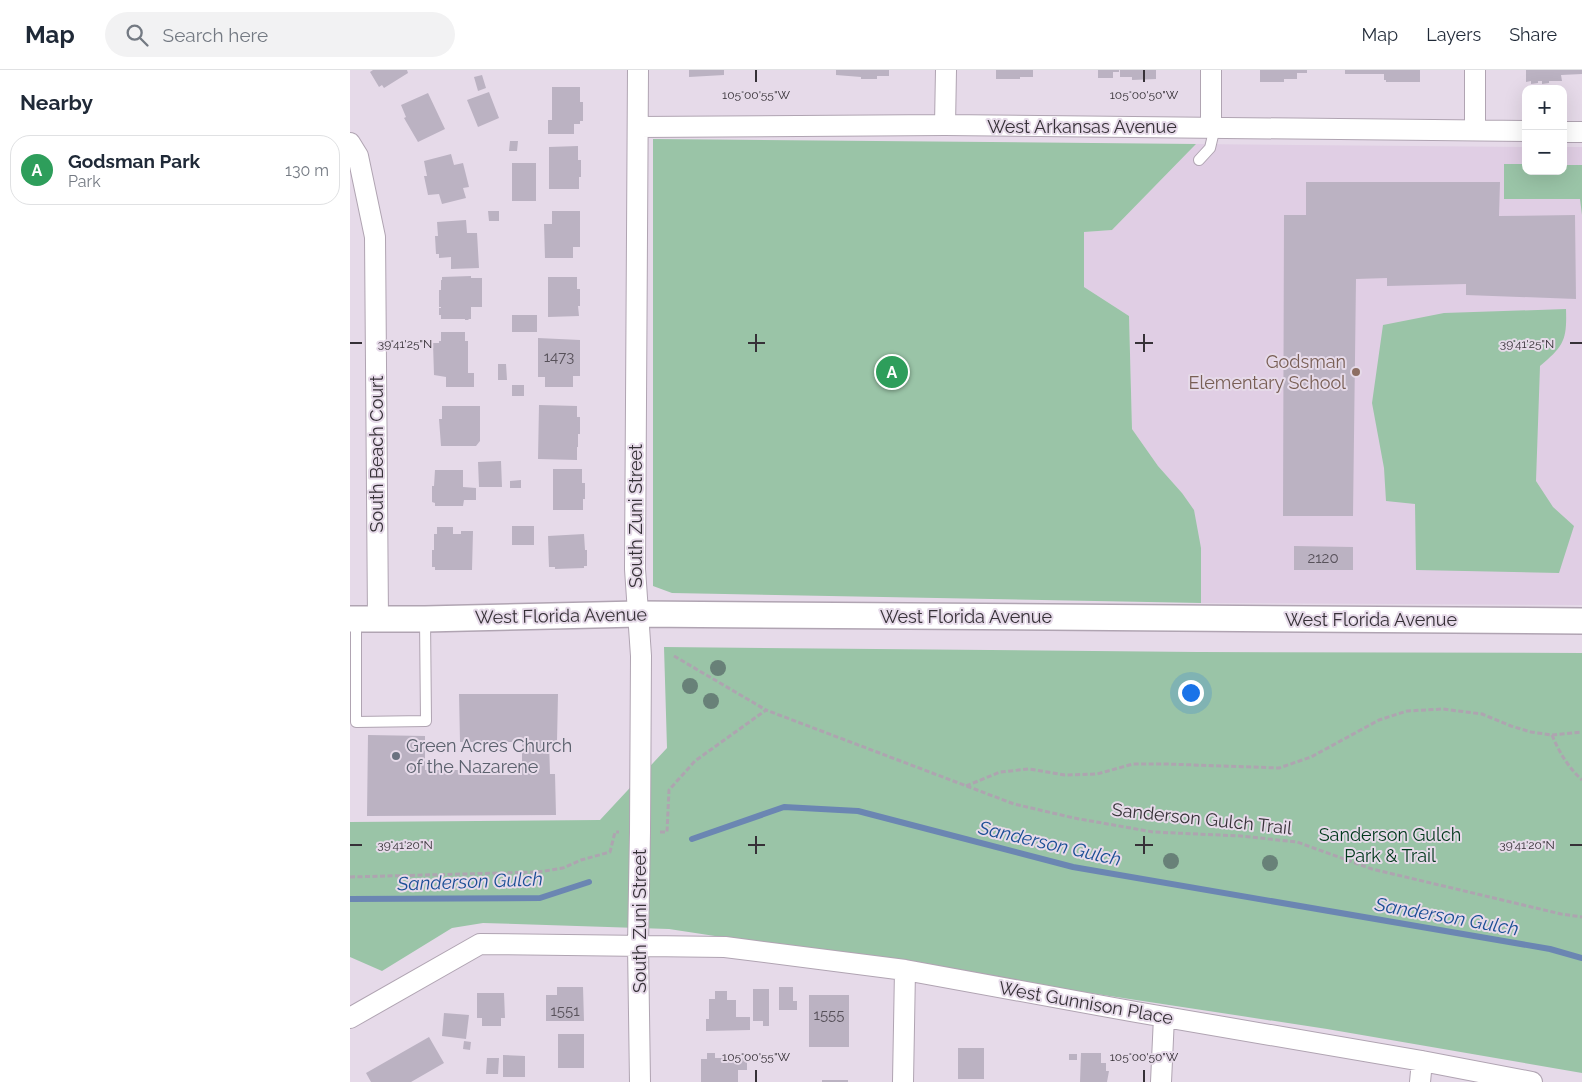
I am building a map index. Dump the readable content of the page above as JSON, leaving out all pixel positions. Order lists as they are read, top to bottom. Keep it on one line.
{"streets":{"street":["West Arkansas Avenue","South Beach Court","South Zuni Street","West Florida Avenue","West Gunnison Place"],"path":["Sanderson Gulch Trail"]},"crossings":[["West Arkansas Avenue","South Zuni Street"],["South Beach Court","West Florida Avenue"],["South Zuni Street","West Florida Avenue"],["South Zuni Street","West Gunnison Place"]],"water":["Sanderson Gulch"],"parks":["Sanderson Gulch Park & Trail"],"places":["Godsman Elementary School","Green Acres Church of the Nazarene"],"house_numbers":["1473","2120","1551","1555"],"page":{"header":"Map","search":"Search here","nav":["Map","Layers","Share"],"heading":"Nearby","map_buttons":["+","−"],"list":[{"mark":"A","name":"Godsman Park","note":"Park","value":"130 m"}],"pins":"A"},"coordinates":["105°00'55\"W","105°00'50\"W","39°41'25\"N","39°41'20\"N"]}
